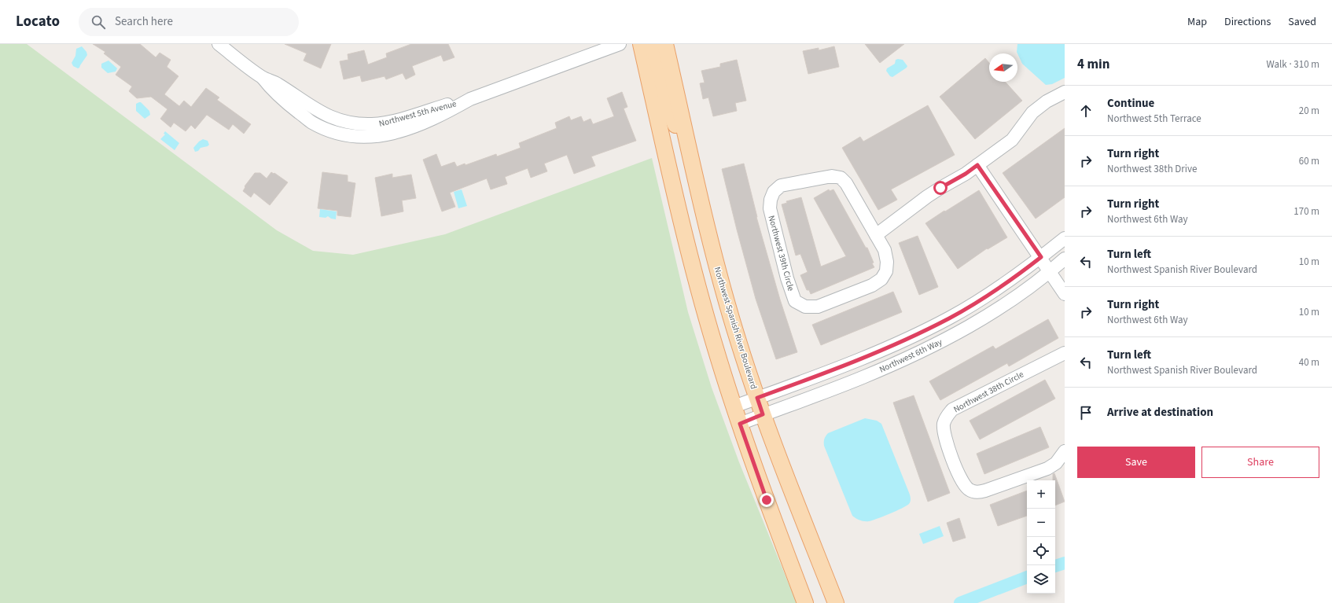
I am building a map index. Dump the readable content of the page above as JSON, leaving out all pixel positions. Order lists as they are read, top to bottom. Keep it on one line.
{"streets":{"main road":["Northwest Spanish River Boulevard"],"street":["Northwest 5th Avenue","Northwest 39th Circle","Northwest 6th Way","Northwest 38th Circle"]},"crossings":[["Northwest Spanish River Boulevard","Northwest 6th Way"]],"north":"left","page":{"header":"Locato","search":"Search here","nav":["Map","Directions","Saved"],"heading":["4 min","Walk · 310 m"],"list":[["Continue","Northwest 5th Terrace","20 m"],["Turn right","Northwest 38th Drive","60 m"],["Turn right","Northwest 6th Way","170 m"],["Turn left","Northwest Spanish River Boulevard","10 m"],["Turn right","Northwest 6th Way","10 m"],["Turn left","Northwest Spanish River Boulevard","40 m"],"Arrive at destination"],"buttons":["Save","Share"],"map_buttons":["+","−"]}}
